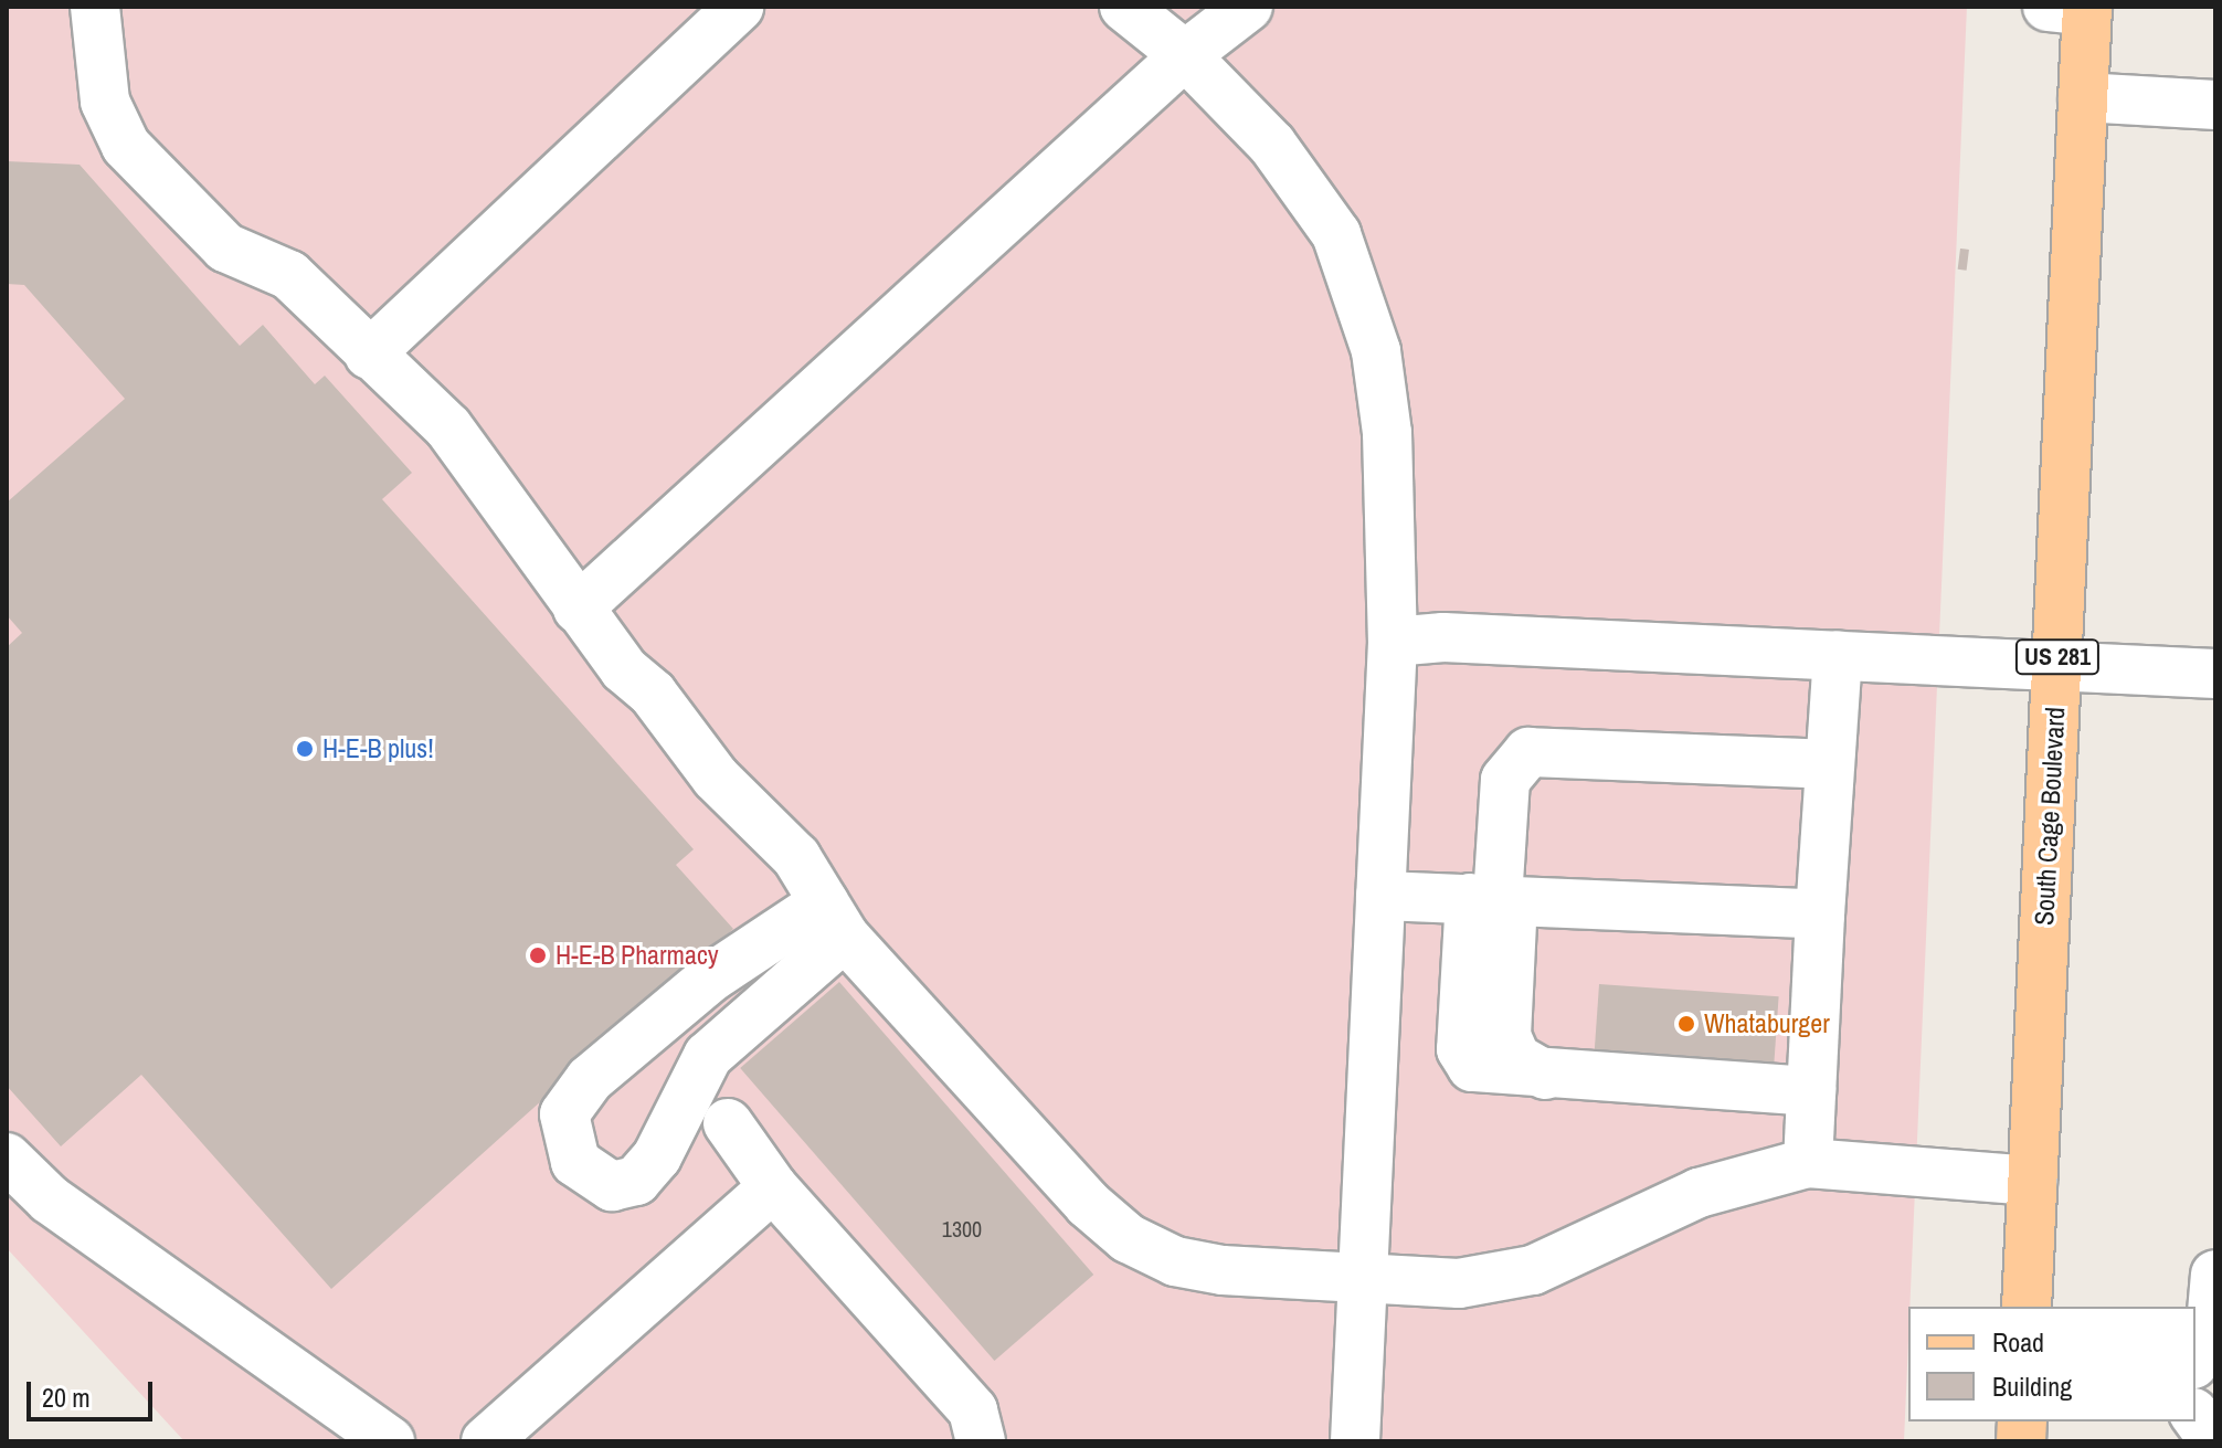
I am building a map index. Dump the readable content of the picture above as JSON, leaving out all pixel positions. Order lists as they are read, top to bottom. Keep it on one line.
{"streets":{"main road":["US 281","South Cage Boulevard"]},"places":["H-E-B plus!","H-E-B Pharmacy","Whataburger"],"house_numbers":["1300"],"legend":["Road","Building"],"scale_bar":"20 m"}
